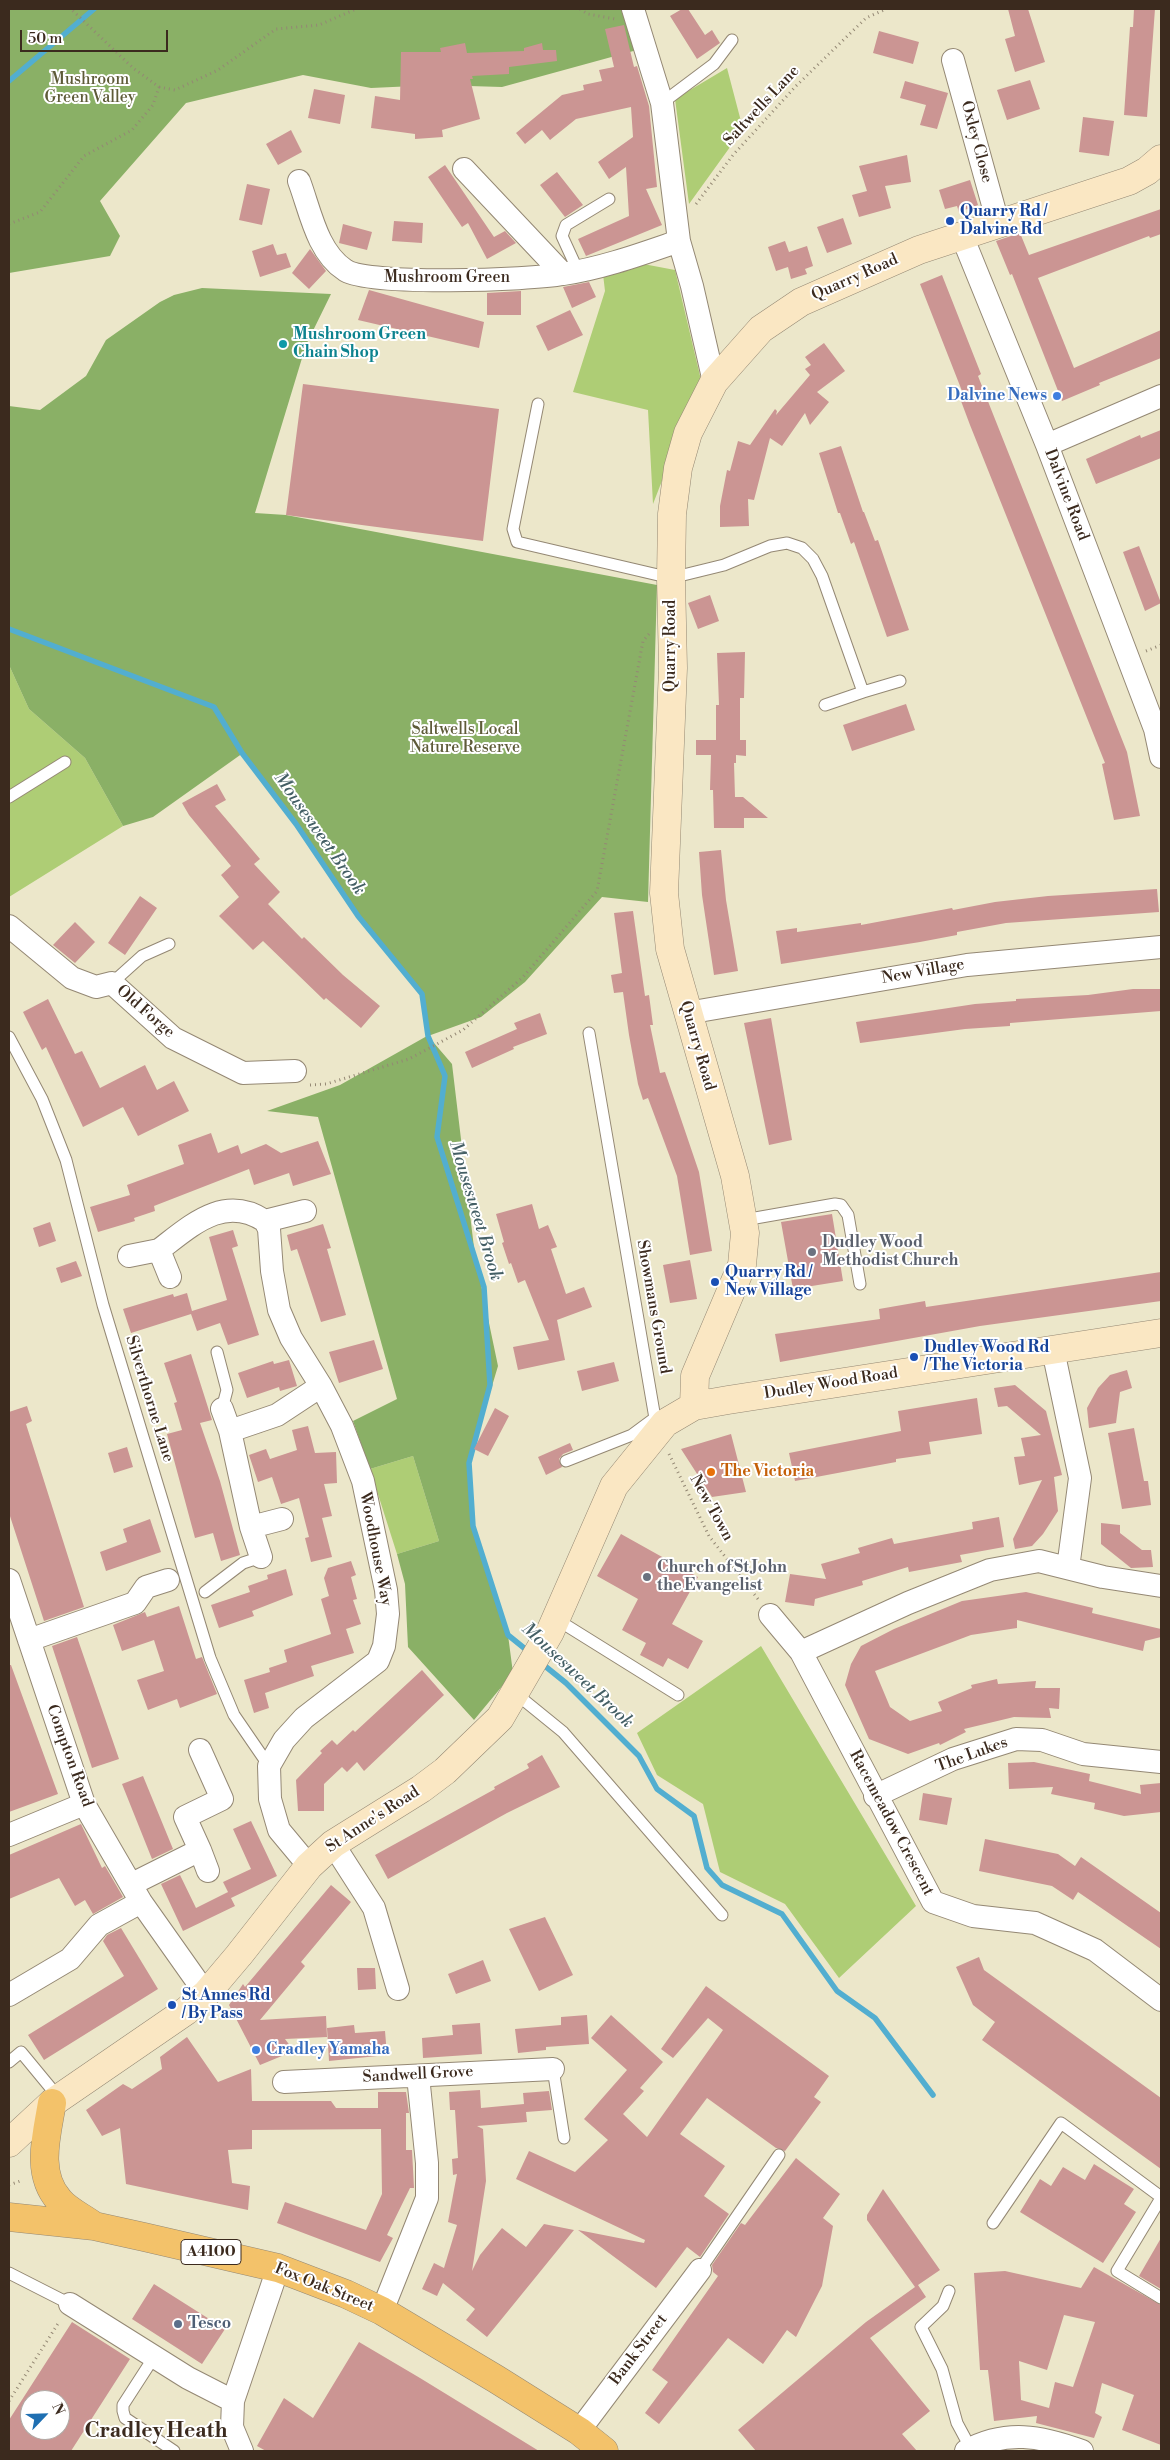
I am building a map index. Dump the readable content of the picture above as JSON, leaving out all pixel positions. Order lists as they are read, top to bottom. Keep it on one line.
{"streets":{"main road":["A4100","Fox Oak Street"],"street":["Oxley Close","Mushroom Green","Quarry Road","Dalvine Road","New Village","Old Forge","Dudley Wood Road","Woodhouse Way","The Lukes","Compton Road","St Anne's Road","Racemeadow Crescent","Sandwell Grove","Bank Street"],"lane":["Showmans Ground","Silverthorne Lane"],"path":["Saltwells Lane","New Town"]},"crossings":[["Saltwells Lane","Mushroom Green"],["Oxley Close","Quarry Road"],["Quarry Road","Dalvine Road"],["Quarry Road","New Village"],["Quarry Road","Dudley Wood Road"],["Showmans Ground","Dudley Wood Road"],["Showmans Ground","New Town"],["Showmans Ground","St Anne's Road"],["Dudley Wood Road","New Town"],["Dudley Wood Road","St Anne's Road"],["Silverthorne Lane","Woodhouse Way"],["New Town","St Anne's Road"],["New Town","Racemeadow Crescent"],["The Lukes","Racemeadow Crescent"],["Compton Road","St Anne's Road"],["Fox Oak Street","Bank Street"]],"districts":["Cradley Heath"],"water":["Mousesweet Brook"],"parks":["Mushroom Green Valley","Saltwells Local Nature Reserve"],"places":["Quarry Rd / Dalvine Rd","Mushroom Green Chain Shop","Dalvine News","Dudley Wood Methodist Church","Quarry Rd / New Village","Dudley Wood Rd / The Victoria","The Victoria","Church of St John the Evangelist","St Annes Rd / By Pass","Cradley Yamaha","Tesco"],"scale_bar":"50 m","north":"top right"}
